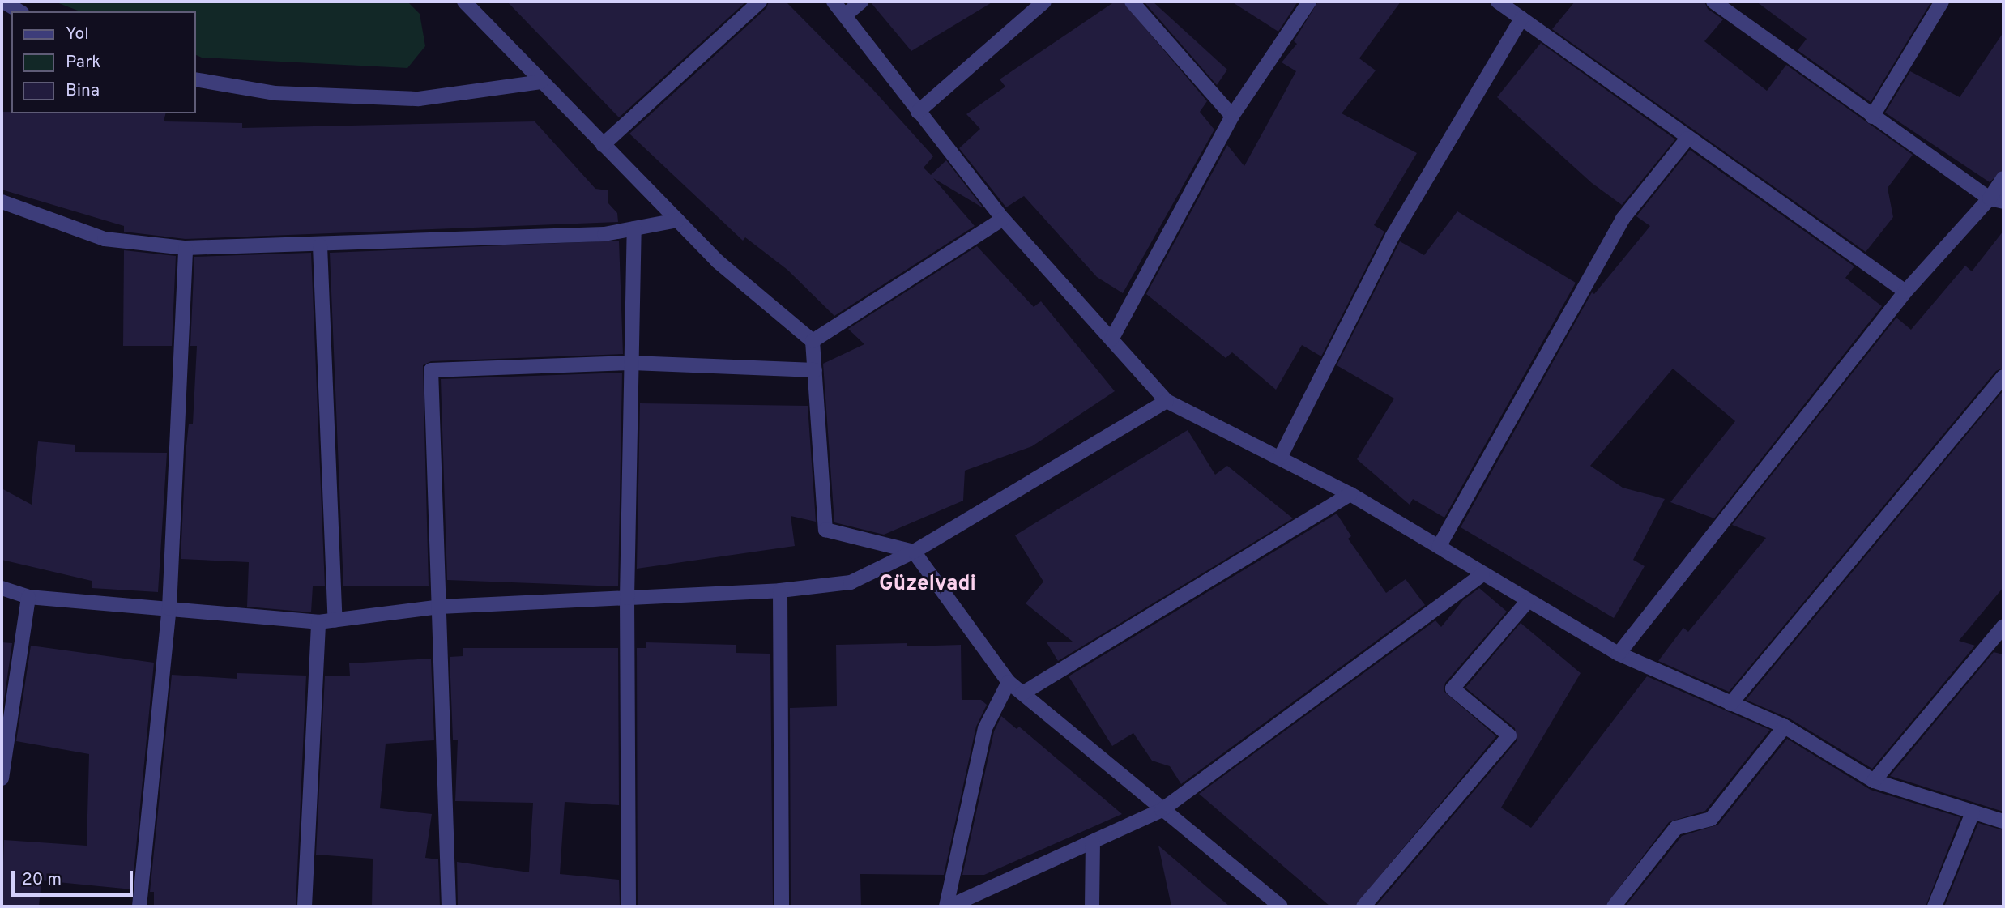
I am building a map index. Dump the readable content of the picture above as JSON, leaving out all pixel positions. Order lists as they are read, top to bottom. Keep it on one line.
{"districts":["Güzelvadi"],"legend":["Yol","Park","Bina"],"scale_bar":"20 m"}
